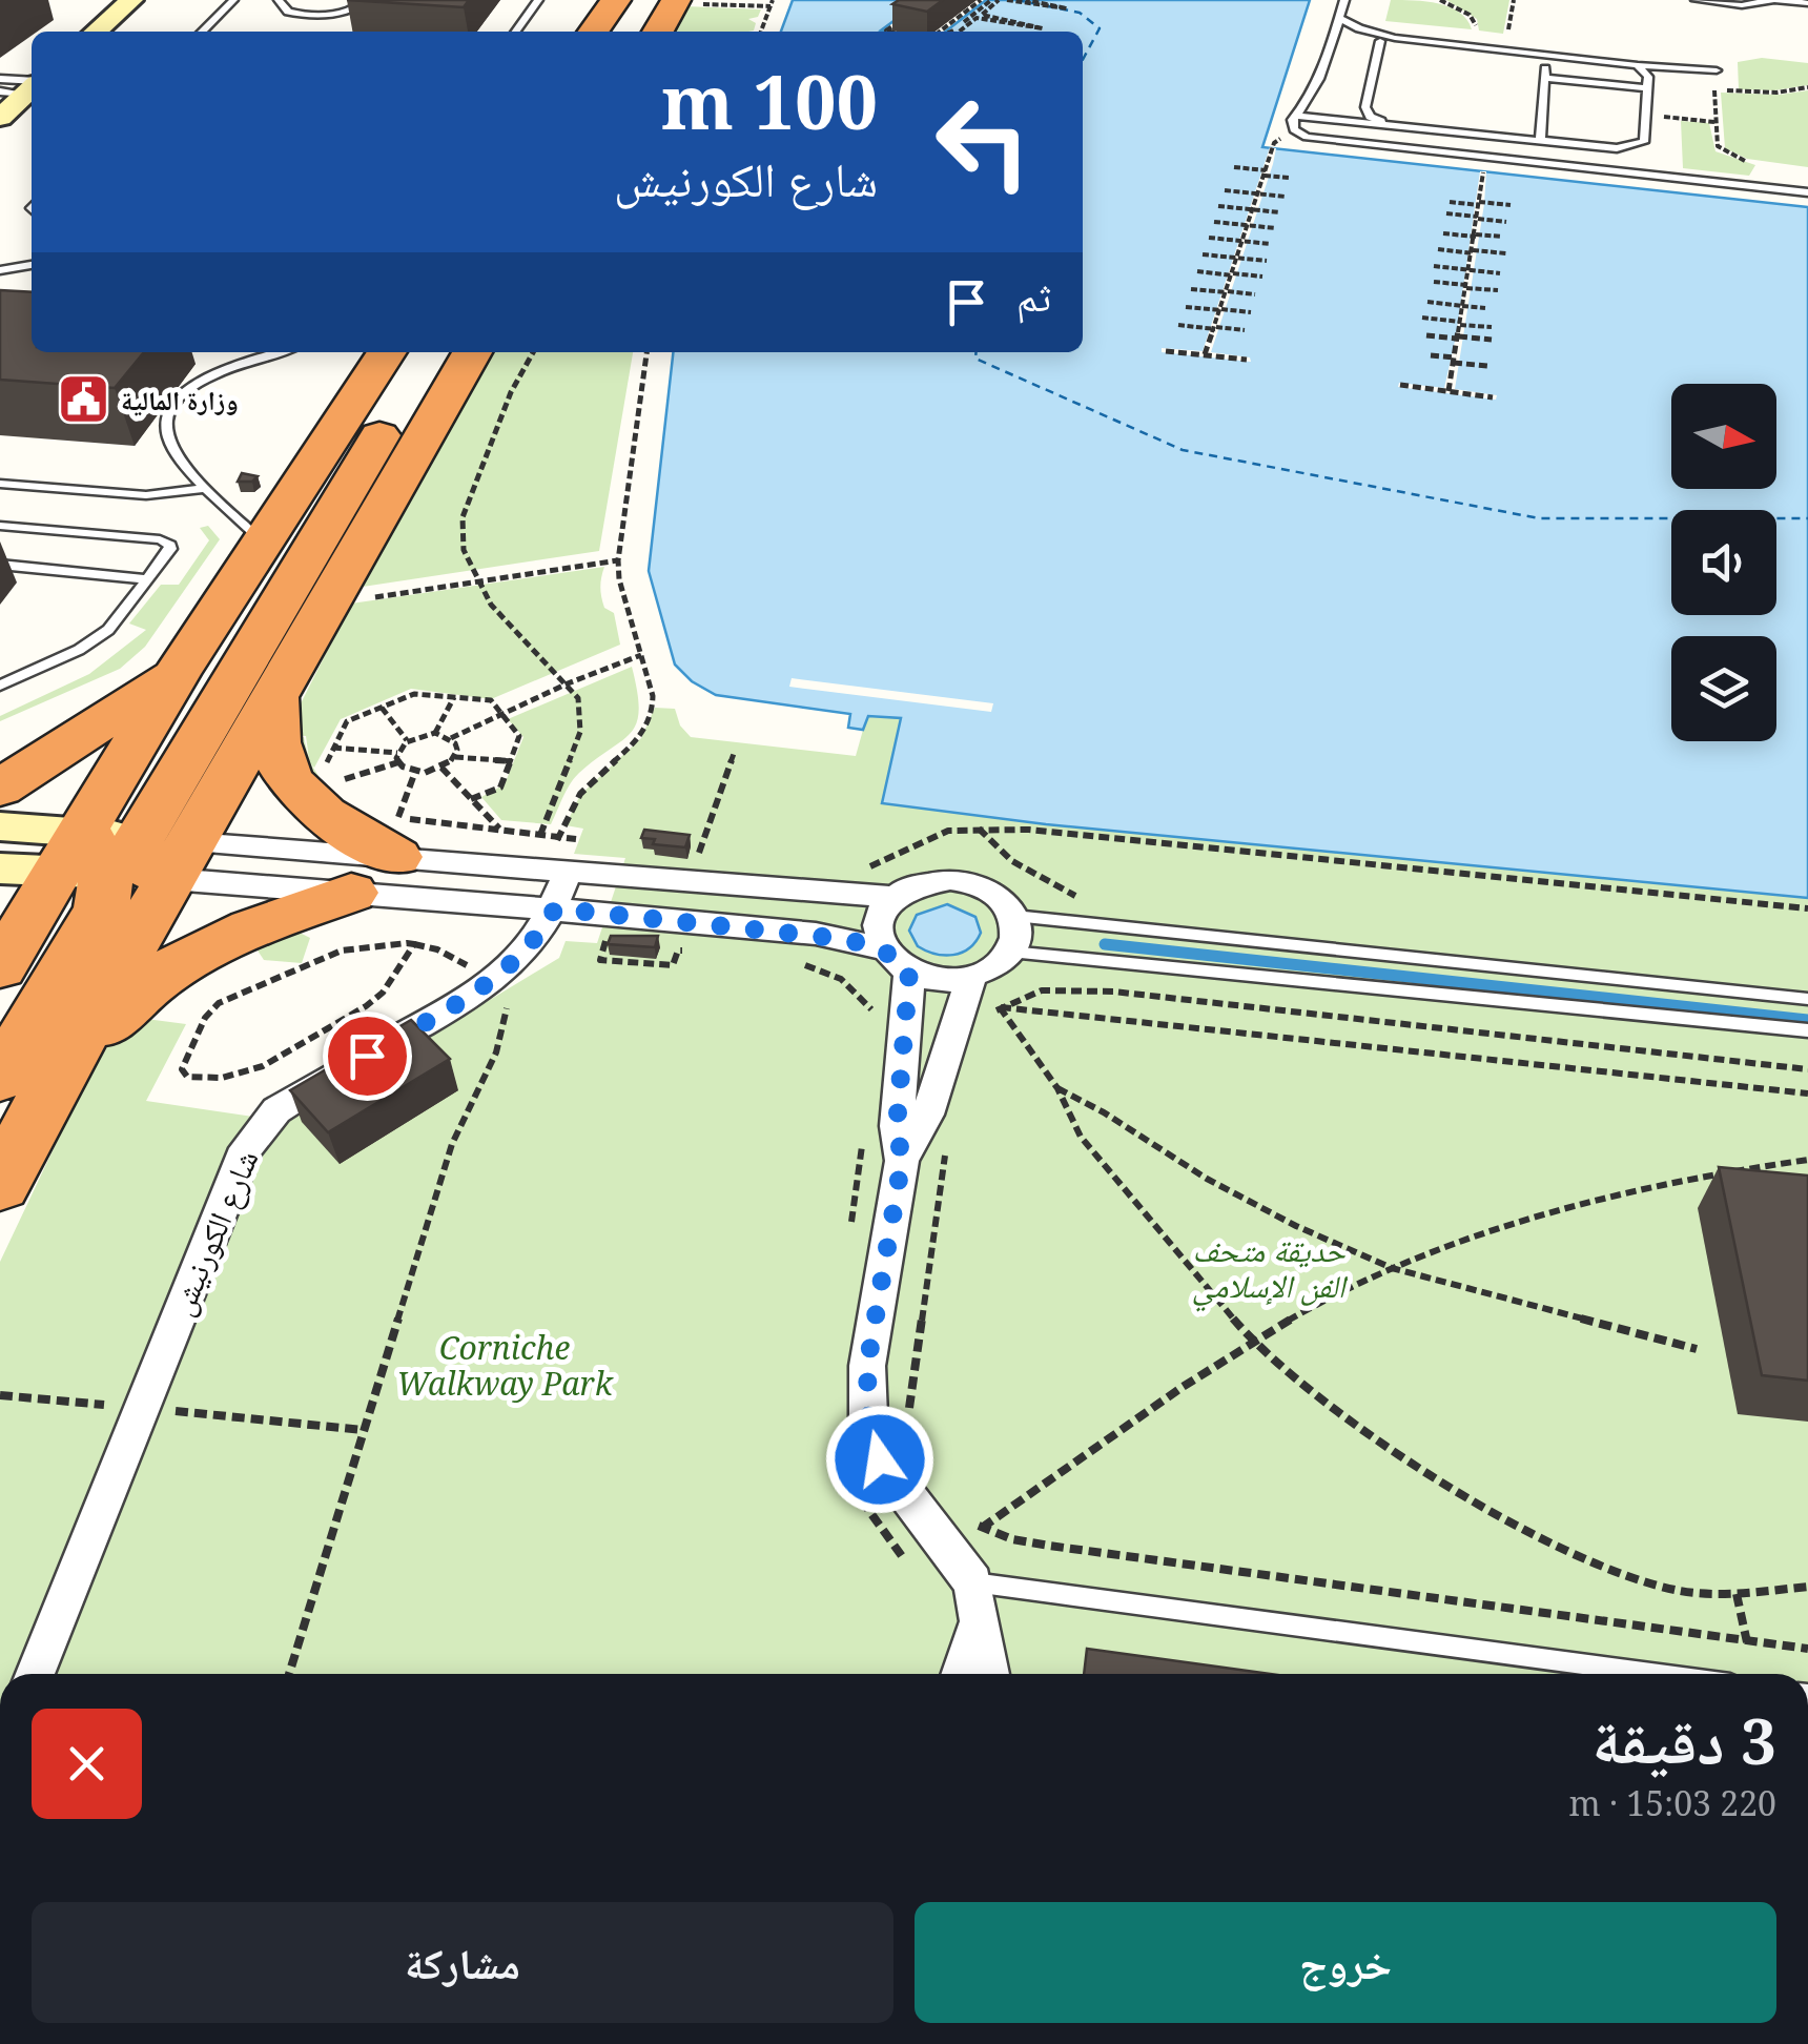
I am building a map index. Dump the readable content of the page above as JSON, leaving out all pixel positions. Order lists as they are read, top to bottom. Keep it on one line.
{"streets":{"street":["شارع الكورنيش"]},"parks":["حديقة متحف الفن الإسلامي","Corniche Walkway Park"],"places":{"public building":["وزارة المالية"]},"north":"right","page":{"turn":["100 m","شارع الكورنيش"],"then":"ثم","heading":["3 دقيقة","220 m · 15:03"],"buttons":["خروج","مشاركة"]}}
